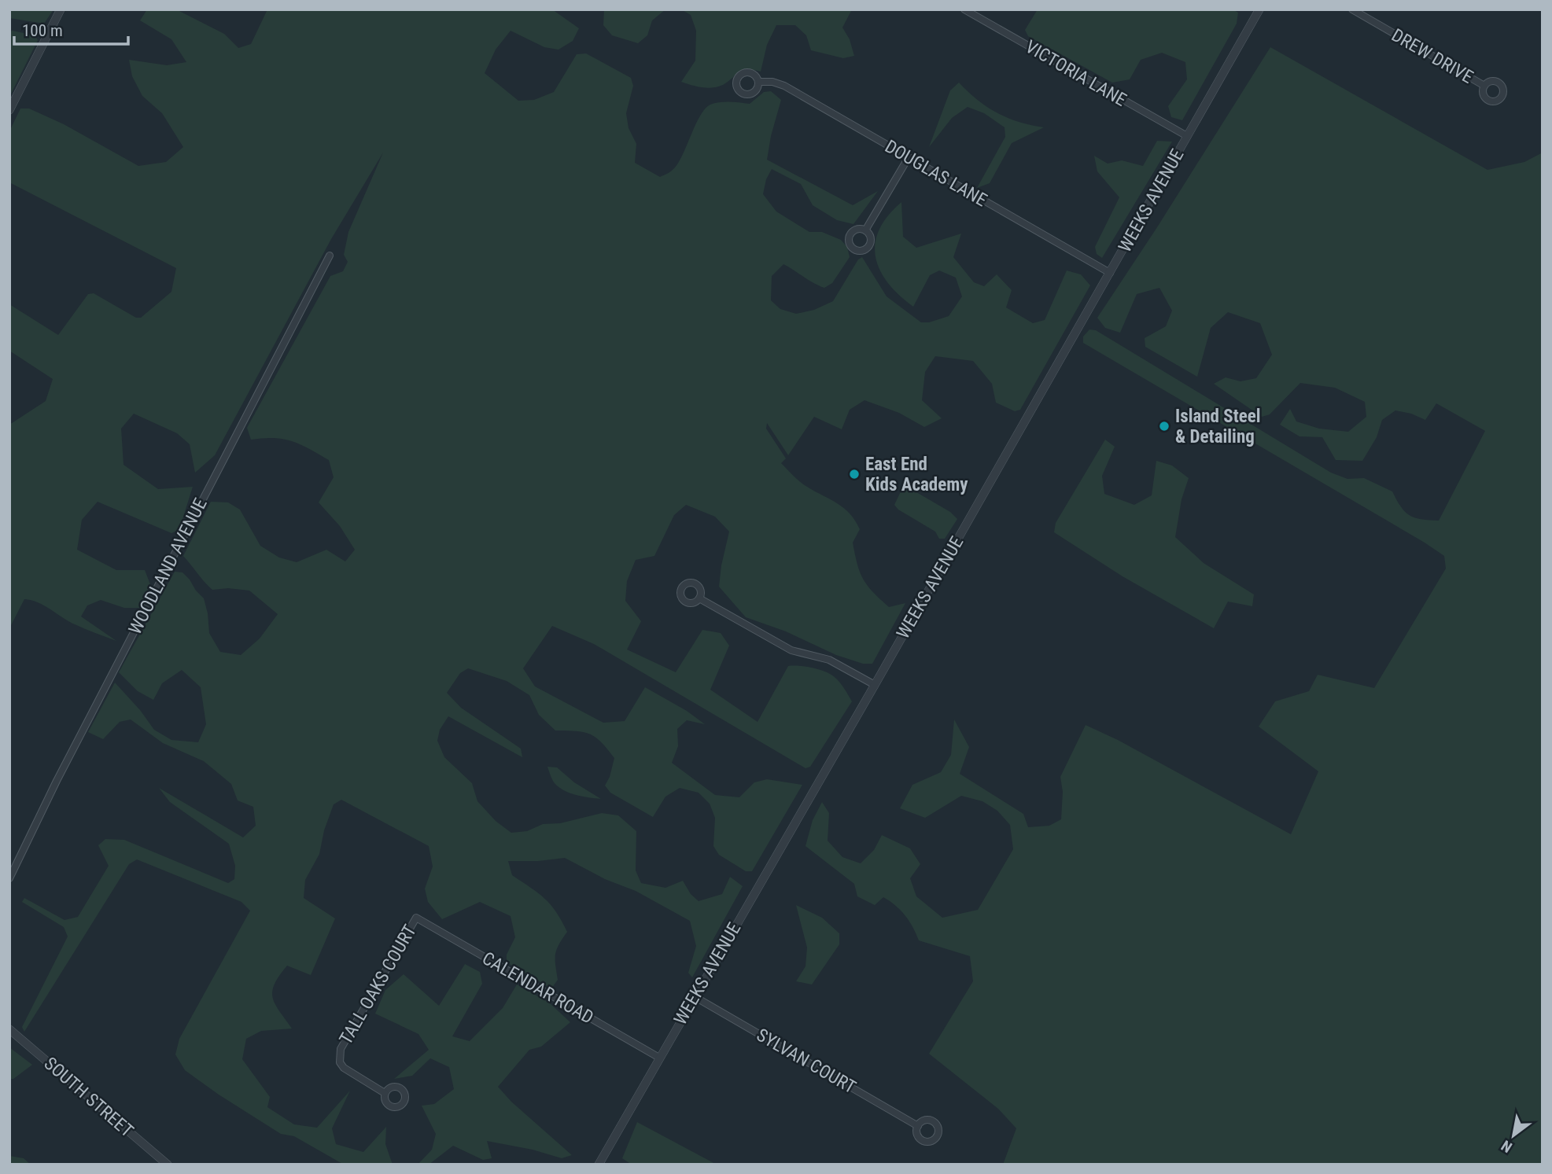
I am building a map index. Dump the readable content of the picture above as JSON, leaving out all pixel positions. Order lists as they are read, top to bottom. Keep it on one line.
{"streets":{"street":["DREW DRIVE","VICTORIA LANE","DOUGLAS LANE","WEEKS AVENUE","WOODLAND AVENUE","TALL OAKS COURT","CALENDAR ROAD","SYLVAN COURT","SOUTH STREET"]},"crossings":[["VICTORIA LANE","WEEKS AVENUE"],["DOUGLAS LANE","WEEKS AVENUE"],["WEEKS AVENUE","CALENDAR ROAD"],["WEEKS AVENUE","SYLVAN COURT"],["TALL OAKS COURT","CALENDAR ROAD"]],"places":["Island Steel & Detailing","East End Kids Academy"],"scale_bar":"100 m","north":"bottom left"}
